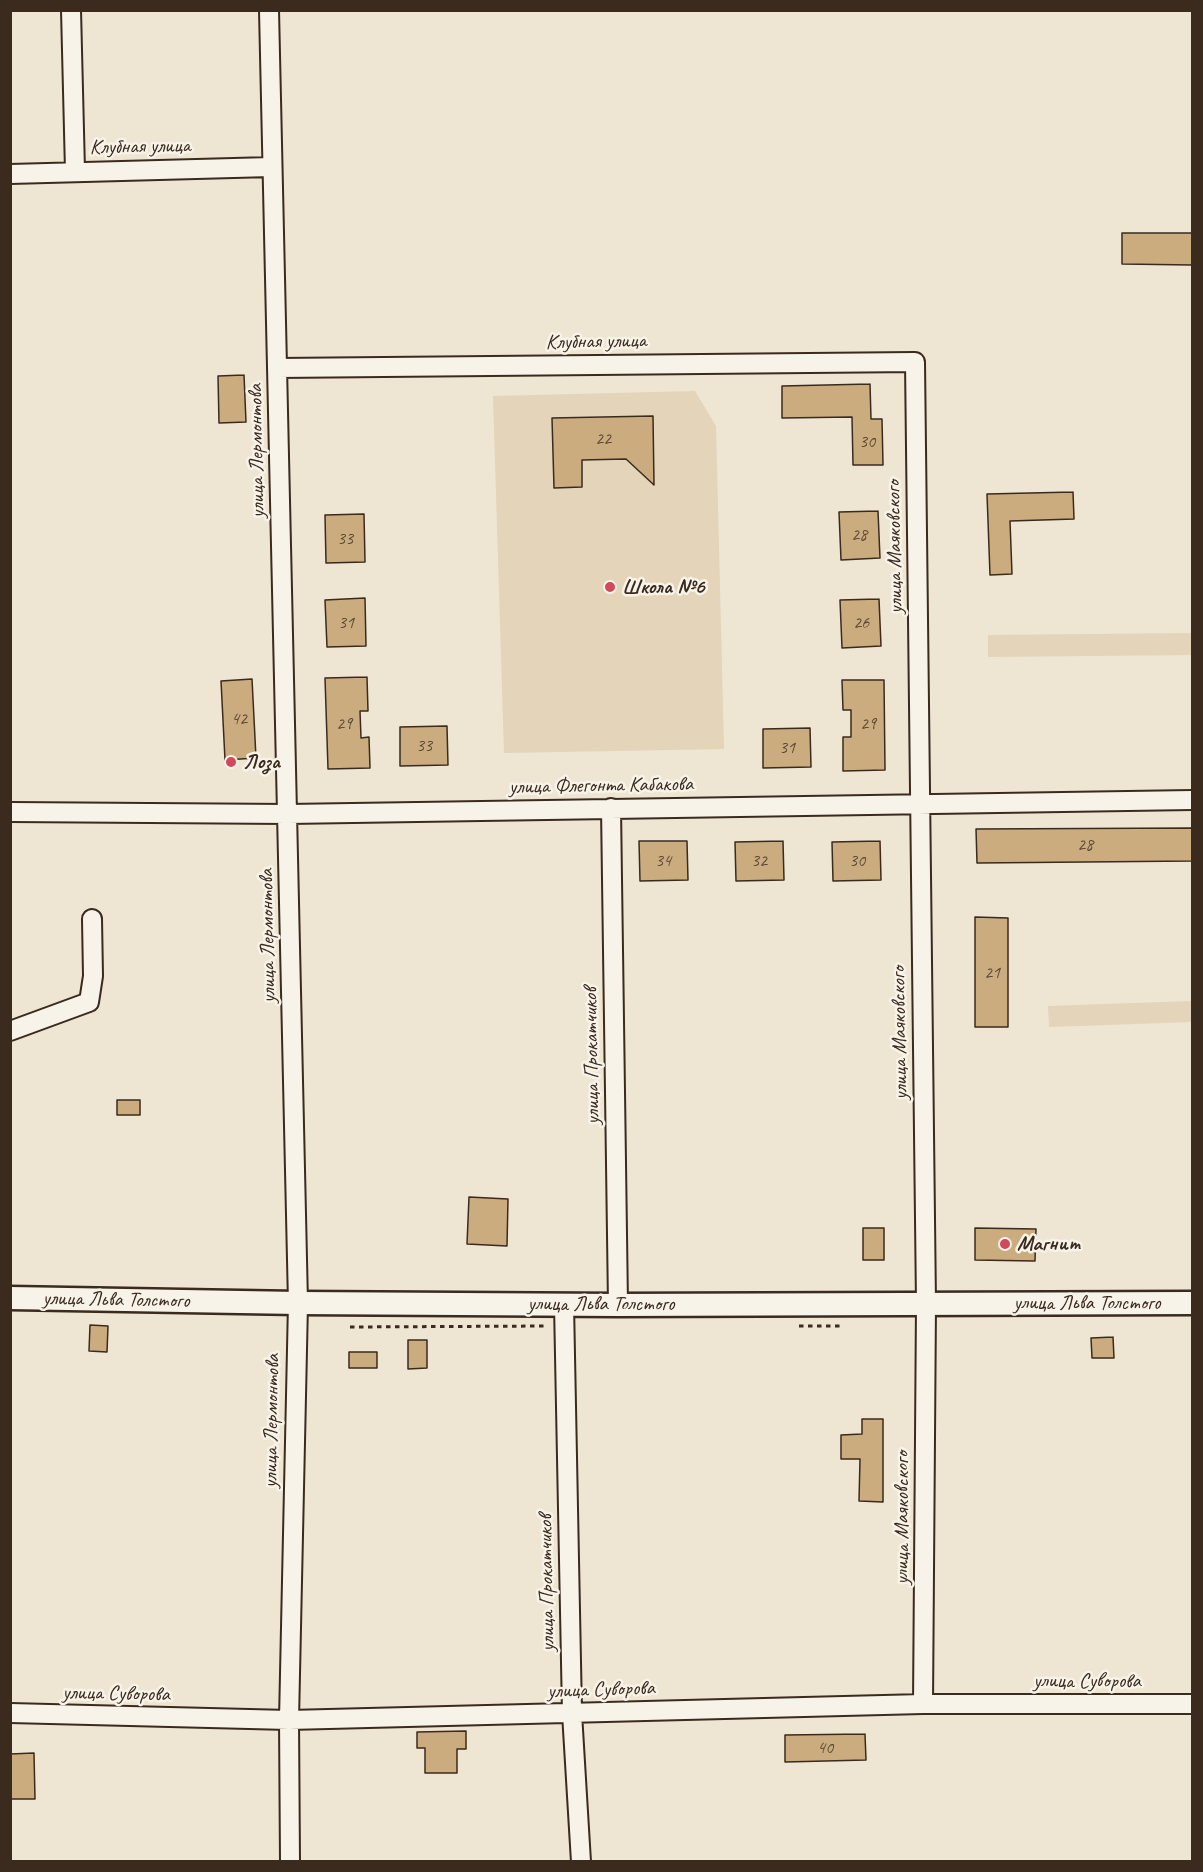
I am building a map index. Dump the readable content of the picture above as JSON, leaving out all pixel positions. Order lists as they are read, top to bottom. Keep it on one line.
{"streets":{"main road":["улица Льва Толстого"],"street":["Клубная улица","улица Лермонтова","улица Маяковского","улица Флегонта Кабакова","улица Прокатчиков","улица Суворова"]},"crossings":[["Клубная улица","улица Лермонтова"],["Клубная улица","улица Маяковского"],["улица Лермонтова","улица Флегонта Кабакова"],["улица Лермонтова","улица Льва Толстого"],["улица Лермонтова","улица Суворова"],["улица Маяковского","улица Флегонта Кабакова"],["улица Маяковского","улица Льва Толстого"],["улица Маяковского","улица Суворова"],["улица Флегонта Кабакова","улица Прокатчиков"],["улица Прокатчиков","улица Льва Толстого"],["улица Прокатчиков","улица Суворова"]],"places":["Школа №6","Лоза","Магнит"],"house_numbers":["22","30","28","33","31","26","42","29","29","33","31","28","34","32","30","21","40"]}
